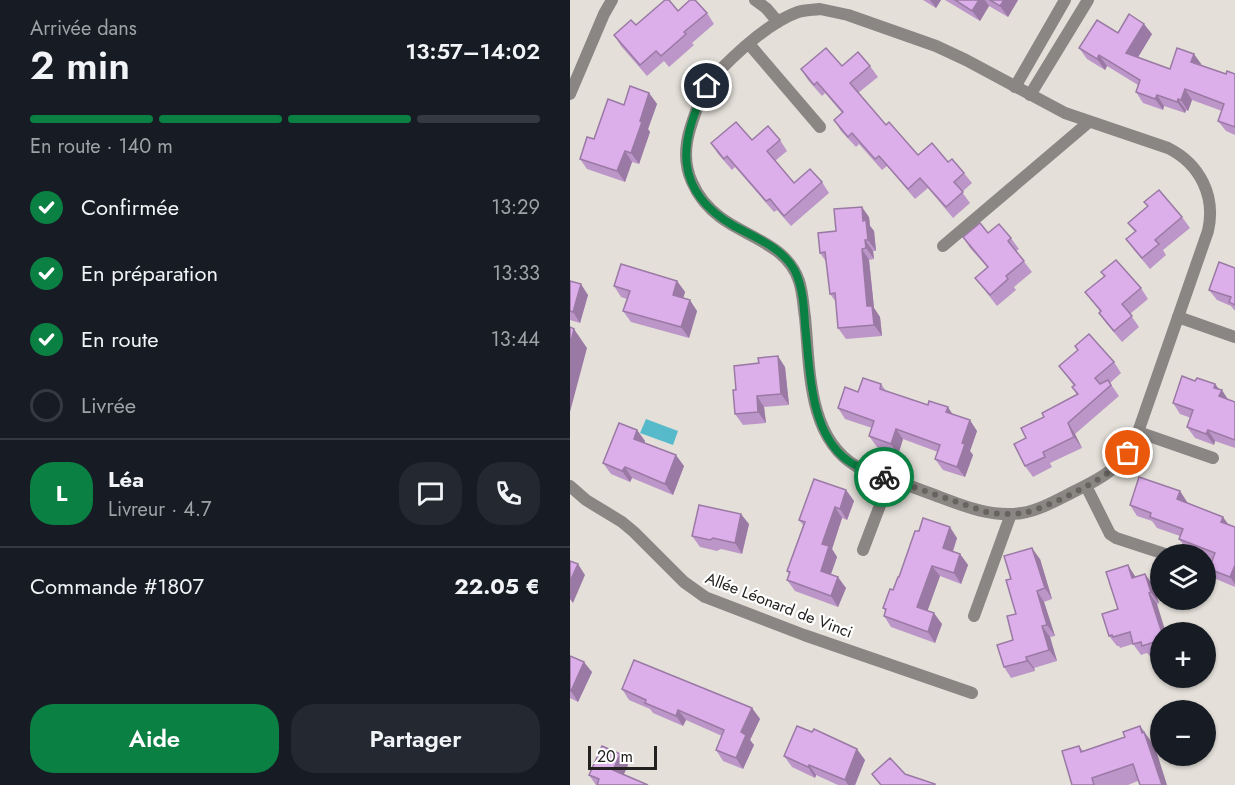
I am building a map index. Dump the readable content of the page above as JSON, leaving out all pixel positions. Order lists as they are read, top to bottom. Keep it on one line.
{"streets":{"street":["Allée Léonard de Vinci"]},"scale_bar":"20 m","page":{"heading":["2 min","Arrivée dans","13:57–14:02"],"panel":["Léa","Livreur · 4.7","Commande #1807","22.05 €"],"bar":"En route · 140 m","list":[["Confirmée","13:29"],["En préparation","13:33"],["En route","13:44"],"Livrée"],"round":"L","map_buttons":["+","−"],"buttons":["Aide","Partager"],"scale":"20 m"}}
